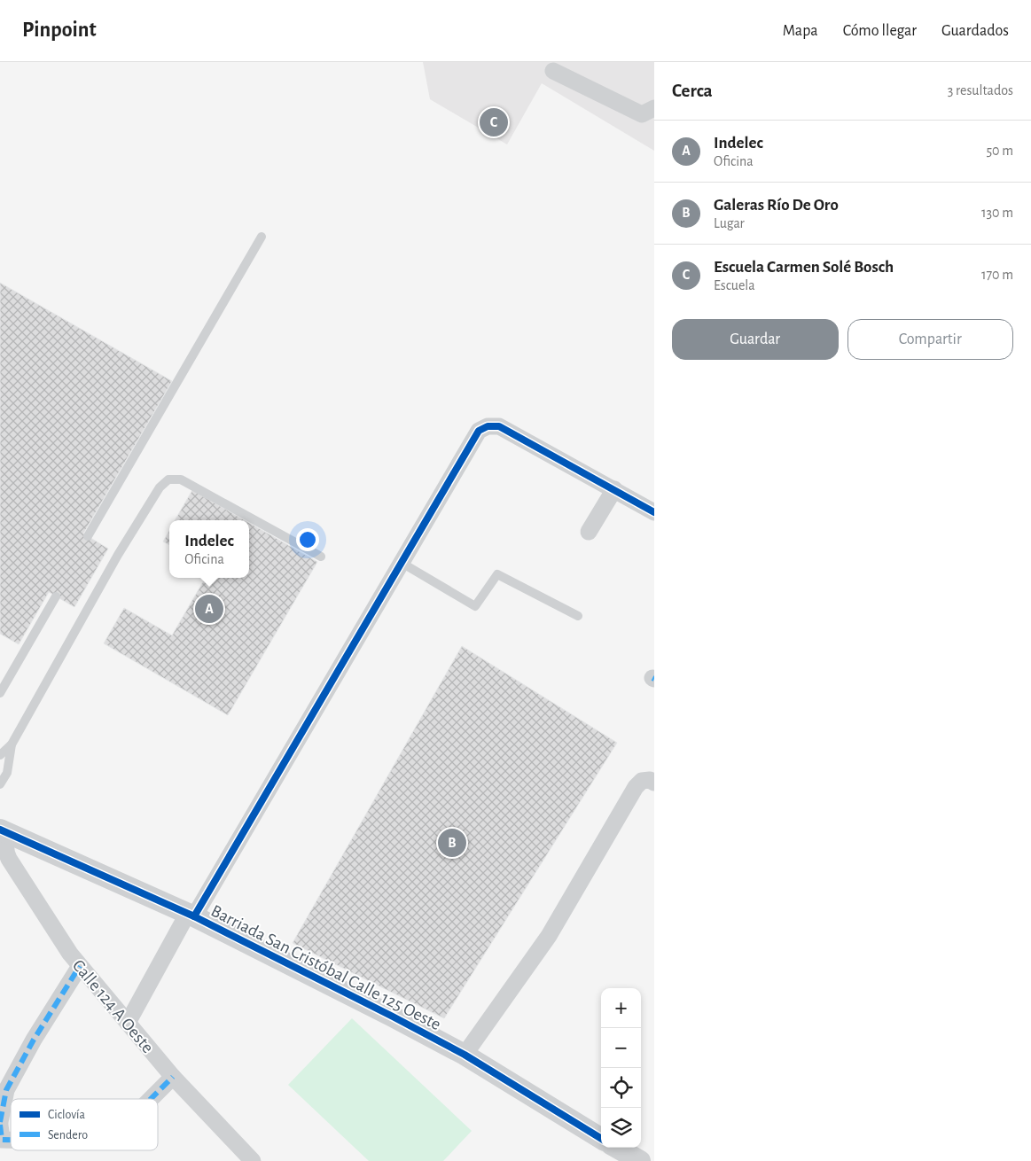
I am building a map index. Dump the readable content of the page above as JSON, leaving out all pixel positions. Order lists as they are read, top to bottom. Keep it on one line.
{"streets":{"street":["Barriada San Cristóbal Calle 125 Oeste","Calle 124 A Oeste"]},"crossings":[["Barriada San Cristóbal Calle 125 Oeste","Calle 124 A Oeste"]],"legend":["Ciclovía","Sendero"],"page":{"header":"Pinpoint","nav":["Mapa","Cómo llegar","Guardados"],"heading":["Cerca","3 resultados"],"pins":["C","A","B"],"list":[{"mark":"A","name":"Indelec","note":"Oficina","value":"50 m"},{"mark":"B","name":"Galeras Río De Oro","note":"Lugar","value":"130 m"},{"mark":"C","name":"Escuela Carmen Solé Bosch","note":"Escuela","value":"170 m"}],"buttons":["Guardar","Compartir"],"popup":["Indelec","Oficina"],"map_buttons":["+","−"]}}
